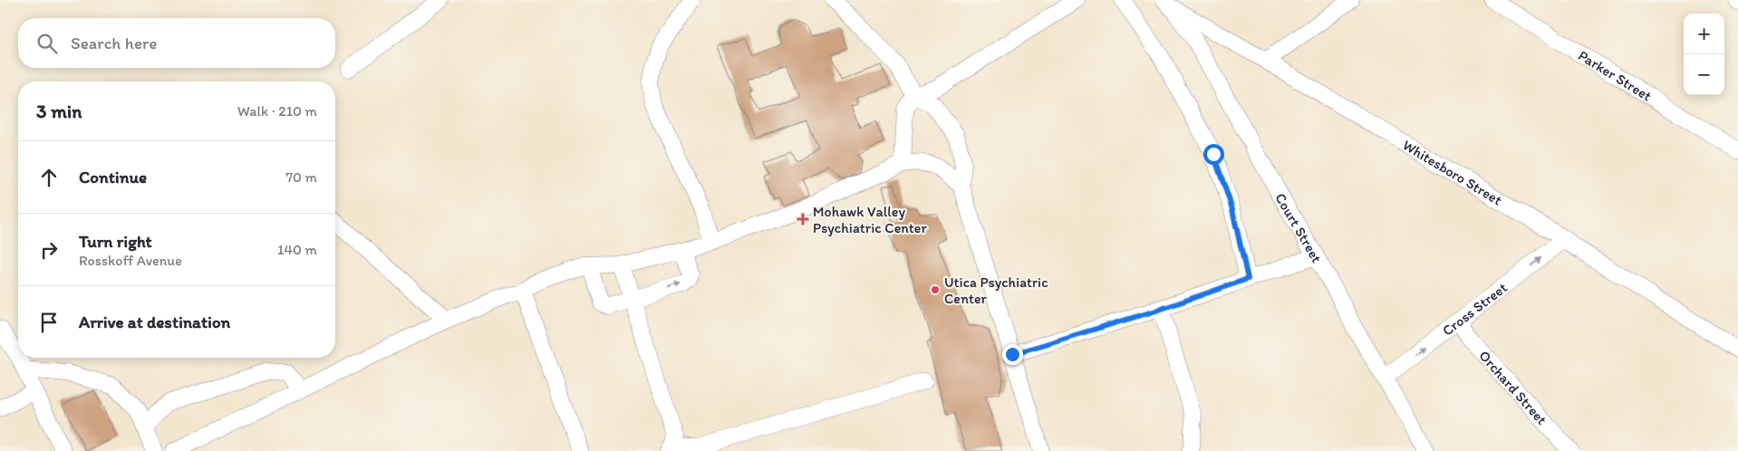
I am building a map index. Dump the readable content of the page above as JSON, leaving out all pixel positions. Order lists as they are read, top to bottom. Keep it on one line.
{"streets":{"street":["Parker Street","Whitesboro Street","Court Street","Cross Street","Orchard Street"]},"crossings":[["Whitesboro Street","Court Street"],["Whitesboro Street","Cross Street"],["Court Street","Cross Street"],["Cross Street","Orchard Street"]],"one_way":["Cross Street"],"places":{"health":["Mohawk Valley Psychiatric Center"],"other":["Utica Psychiatric Center"]},"page":{"map_buttons":["+","−"],"search":"Search here","heading":["3 min","Walk · 210 m"],"list":[["Continue","70 m"],["Turn right","Rosskoff Avenue","140 m"],"Arrive at destination"]}}
